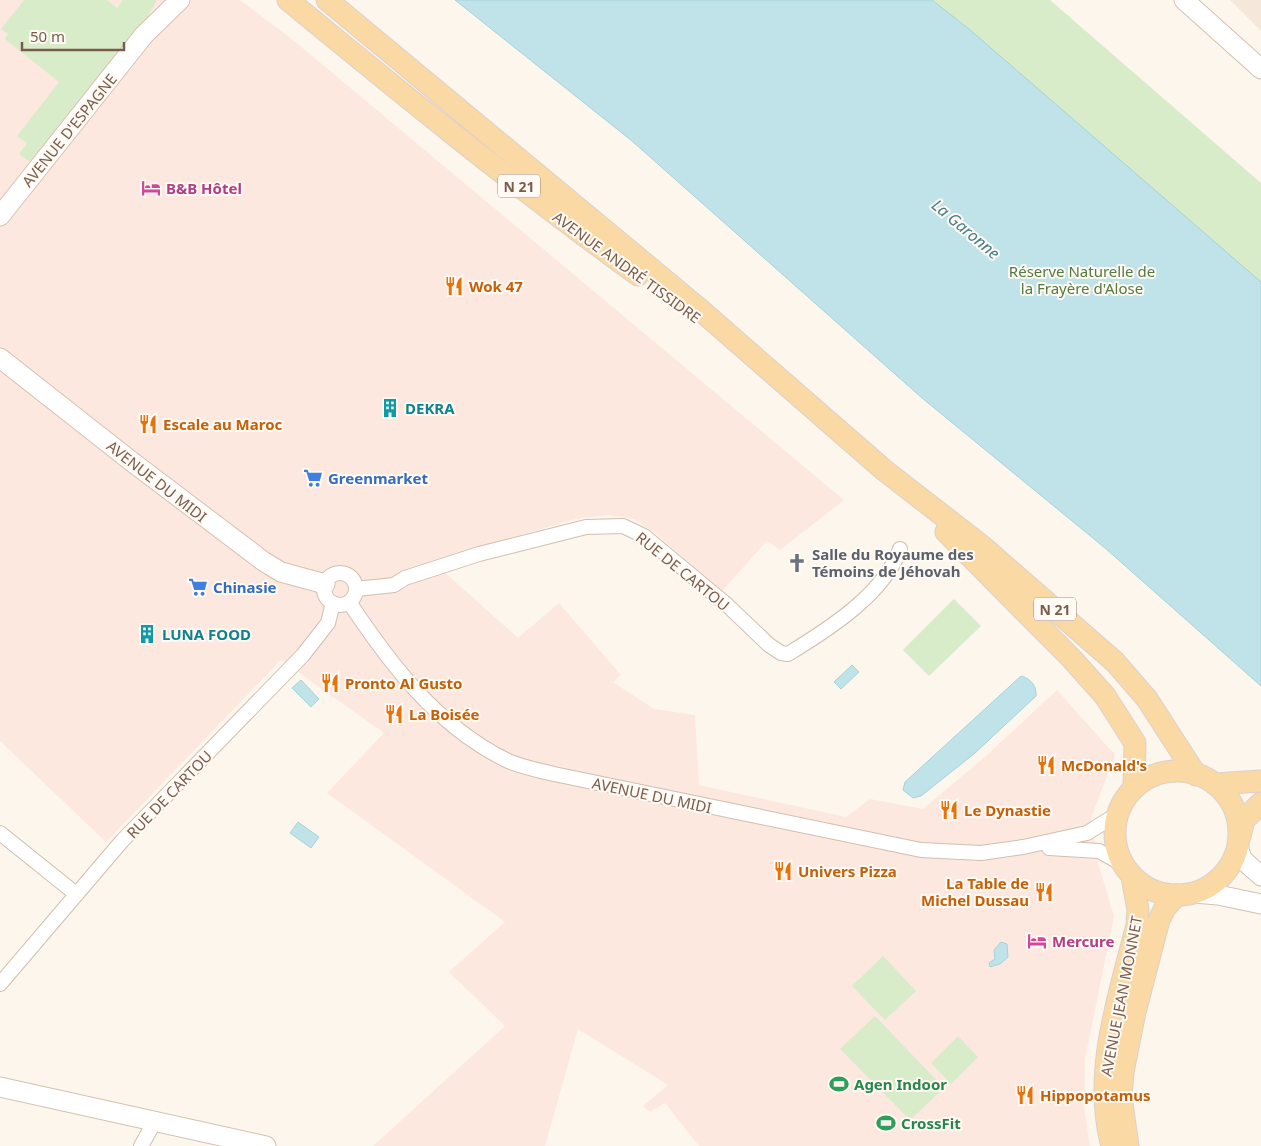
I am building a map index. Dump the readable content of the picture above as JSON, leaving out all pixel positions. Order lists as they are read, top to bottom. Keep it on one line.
{"streets":{"main road":["N 21","AVENUE ANDRÉ TISSIDRE","AVENUE JEAN MONNET"],"street":["AVENUE D'ESPAGNE","AVENUE DU MIDI","RUE DE CARTOU"]},"crossings":[["AVENUE ANDRÉ TISSIDRE","AVENUE DU MIDI"],["AVENUE ANDRÉ TISSIDRE","AVENUE JEAN MONNET"],["AVENUE DU MIDI","RUE DE CARTOU"],["AVENUE DU MIDI","AVENUE JEAN MONNET"]],"water":["La Garonne"],"parks":["Réserve Naturelle de la Frayère d'Alose"],"places":{"hotel":["B&B Hôtel","Mercure"],"restaurant":["Wok 47","Escale au Maroc","Pronto Al Gusto","La Boisée","McDonald's","Le Dynastie","Univers Pizza","La Table de Michel Dussau","Hippopotamus"],"building":["DEKRA","LUNA FOOD"],"supermarket":["Greenmarket","Chinasie"],"church":["Salle du Royaume des Témoins de Jéhovah"],"sports":["Agen Indoor","CrossFit"]},"scale_bar":"50 m"}
